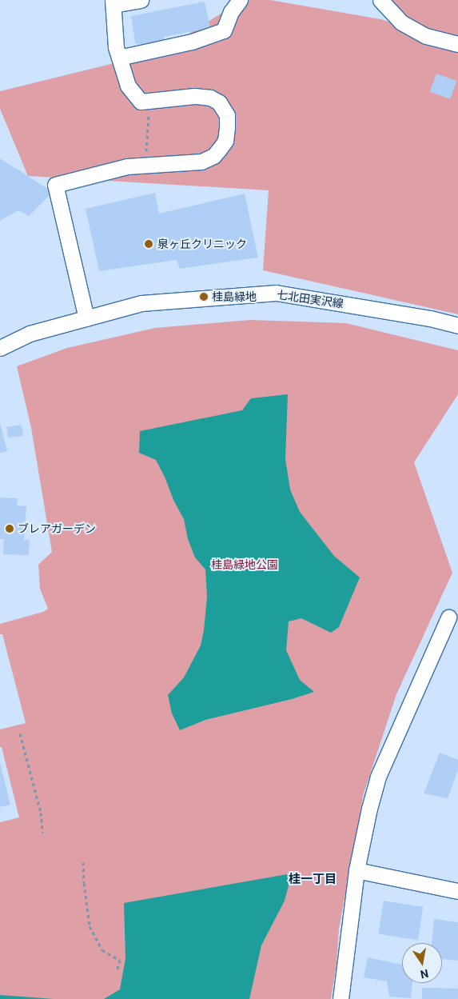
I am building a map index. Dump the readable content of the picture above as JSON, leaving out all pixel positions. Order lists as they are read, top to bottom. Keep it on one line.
{"streets":{"street":["七北田実沢線"]},"districts":["桂一丁目"],"parks":["桂島緑地公園"],"places":["泉ヶ丘クリニック","桂島緑地","ブレアガーデン"],"north":"bottom"}
